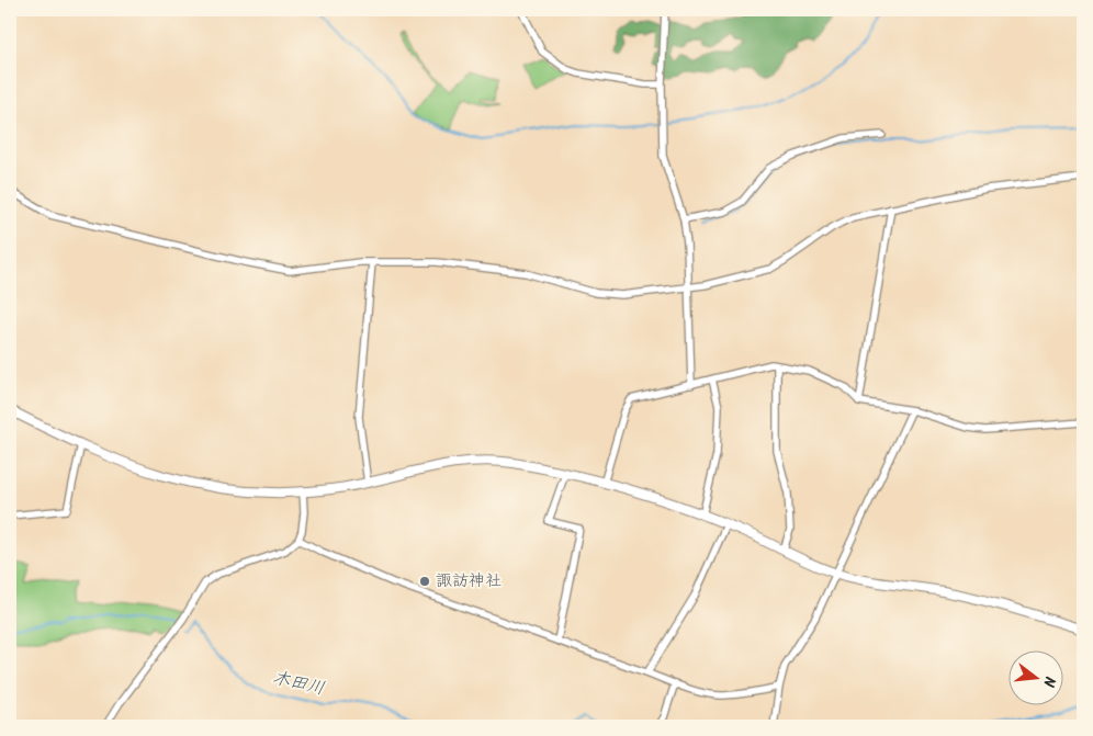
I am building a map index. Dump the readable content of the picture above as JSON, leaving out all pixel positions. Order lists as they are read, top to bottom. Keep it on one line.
{"water":["木田川"],"places":["諏訪神社"],"north":"right"}
